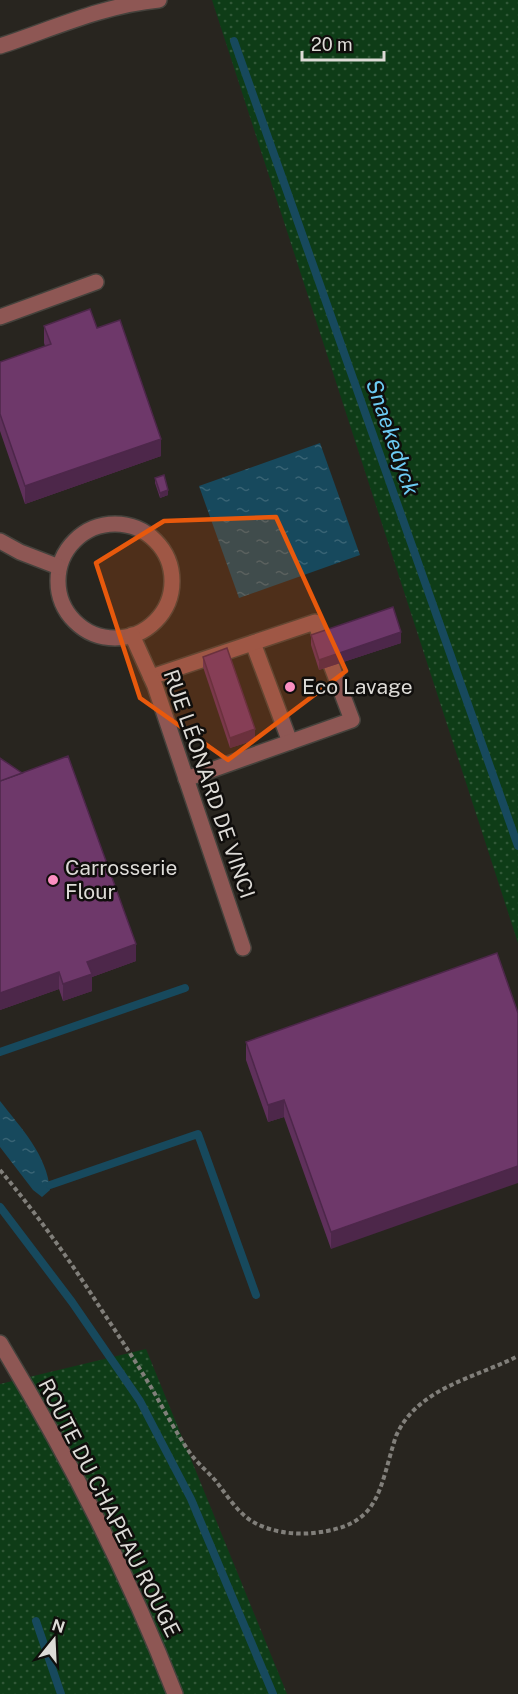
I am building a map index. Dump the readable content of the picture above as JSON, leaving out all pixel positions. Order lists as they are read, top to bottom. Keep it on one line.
{"streets":{"street":["RUE LÉONARD DE VINCI","ROUTE DU CHAPEAU ROUGE"]},"water":["Snaekedyck"],"places":["Eco Lavage","Carrosserie Flour"],"scale_bar":"20 m","north":"top"}
